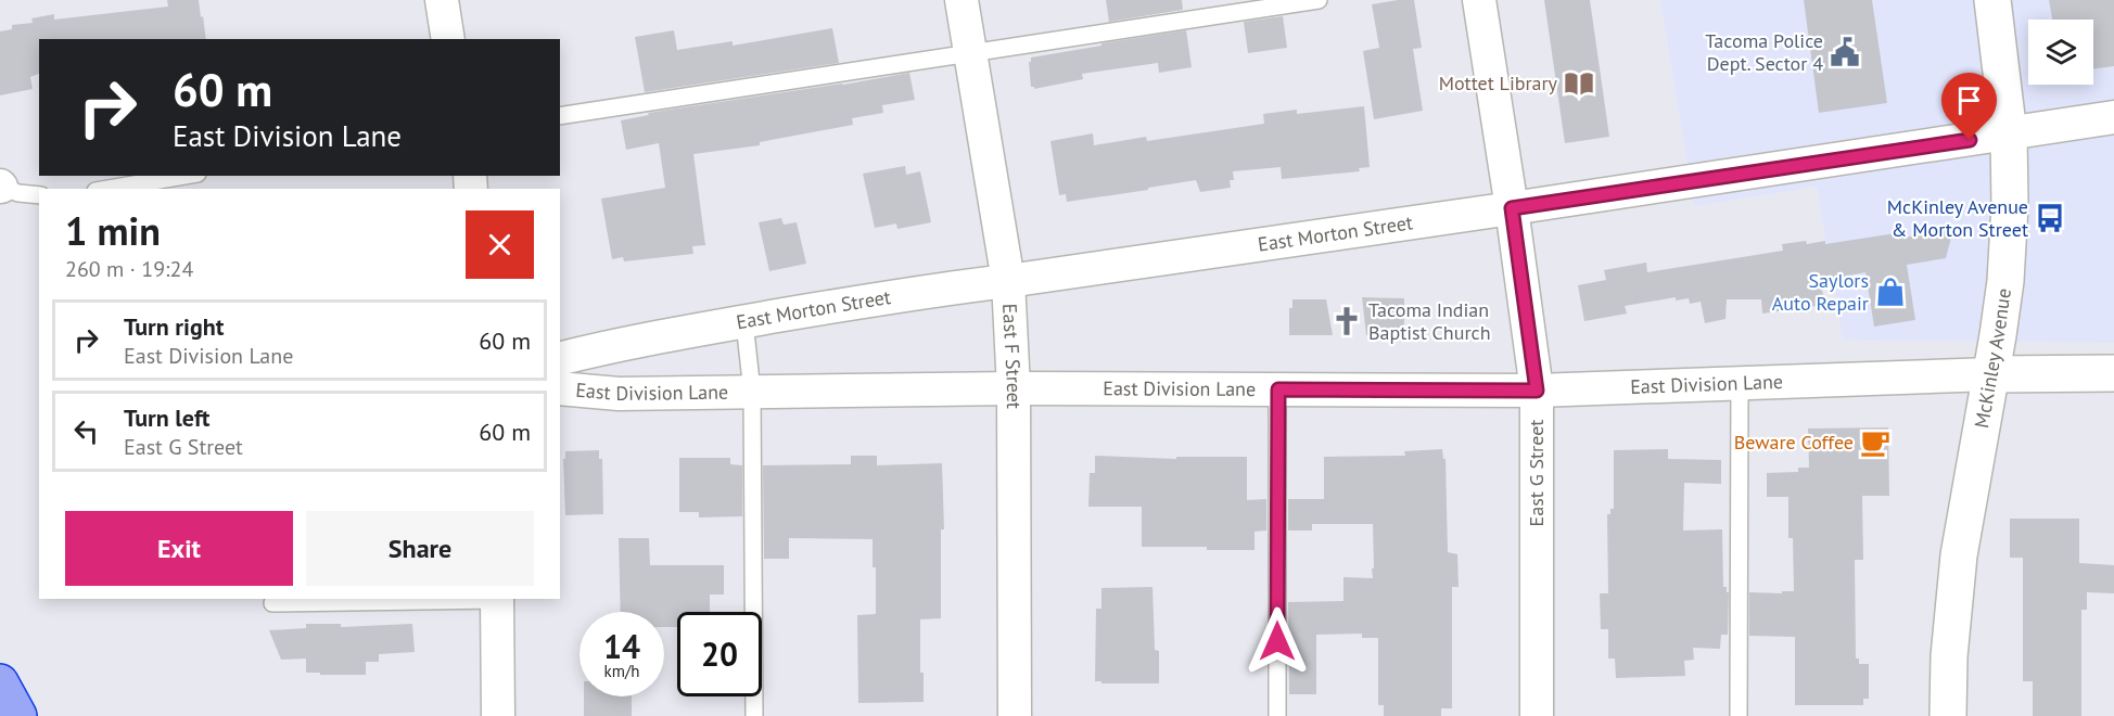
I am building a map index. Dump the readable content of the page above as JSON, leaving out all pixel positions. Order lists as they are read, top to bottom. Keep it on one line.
{"streets":{"street":["East Morton Street","East F Street","McKinley Avenue","East Division Lane","East G Street"]},"crossings":[["East Morton Street","East F Street"],["East Morton Street","McKinley Avenue"],["East Morton Street","East G Street"],["East F Street","East Division Lane"],["McKinley Avenue","East Division Lane"],["East Division Lane","East G Street"]],"places":{"public building":["Tacoma Police Dept. Sector 4"],"library":["Mottet Library"],"bus stop":["McKinley Avenue & Morton Street"],"shop":["Saylors Auto Repair"],"church":["Tacoma Indian Baptist Church"],"cafe":["Beware Coffee"]},"page":{"turn":["60 m","East Division Lane"],"heading":["1 min","260 m · 19:24"],"list":[{"name":"Turn right","note":"East Division Lane","value":"60 m"},{"name":"Turn left","note":"East G Street","value":"60 m"}],"buttons":["Exit","Share"],"speed":"14 km/h","limit":"20"}}
